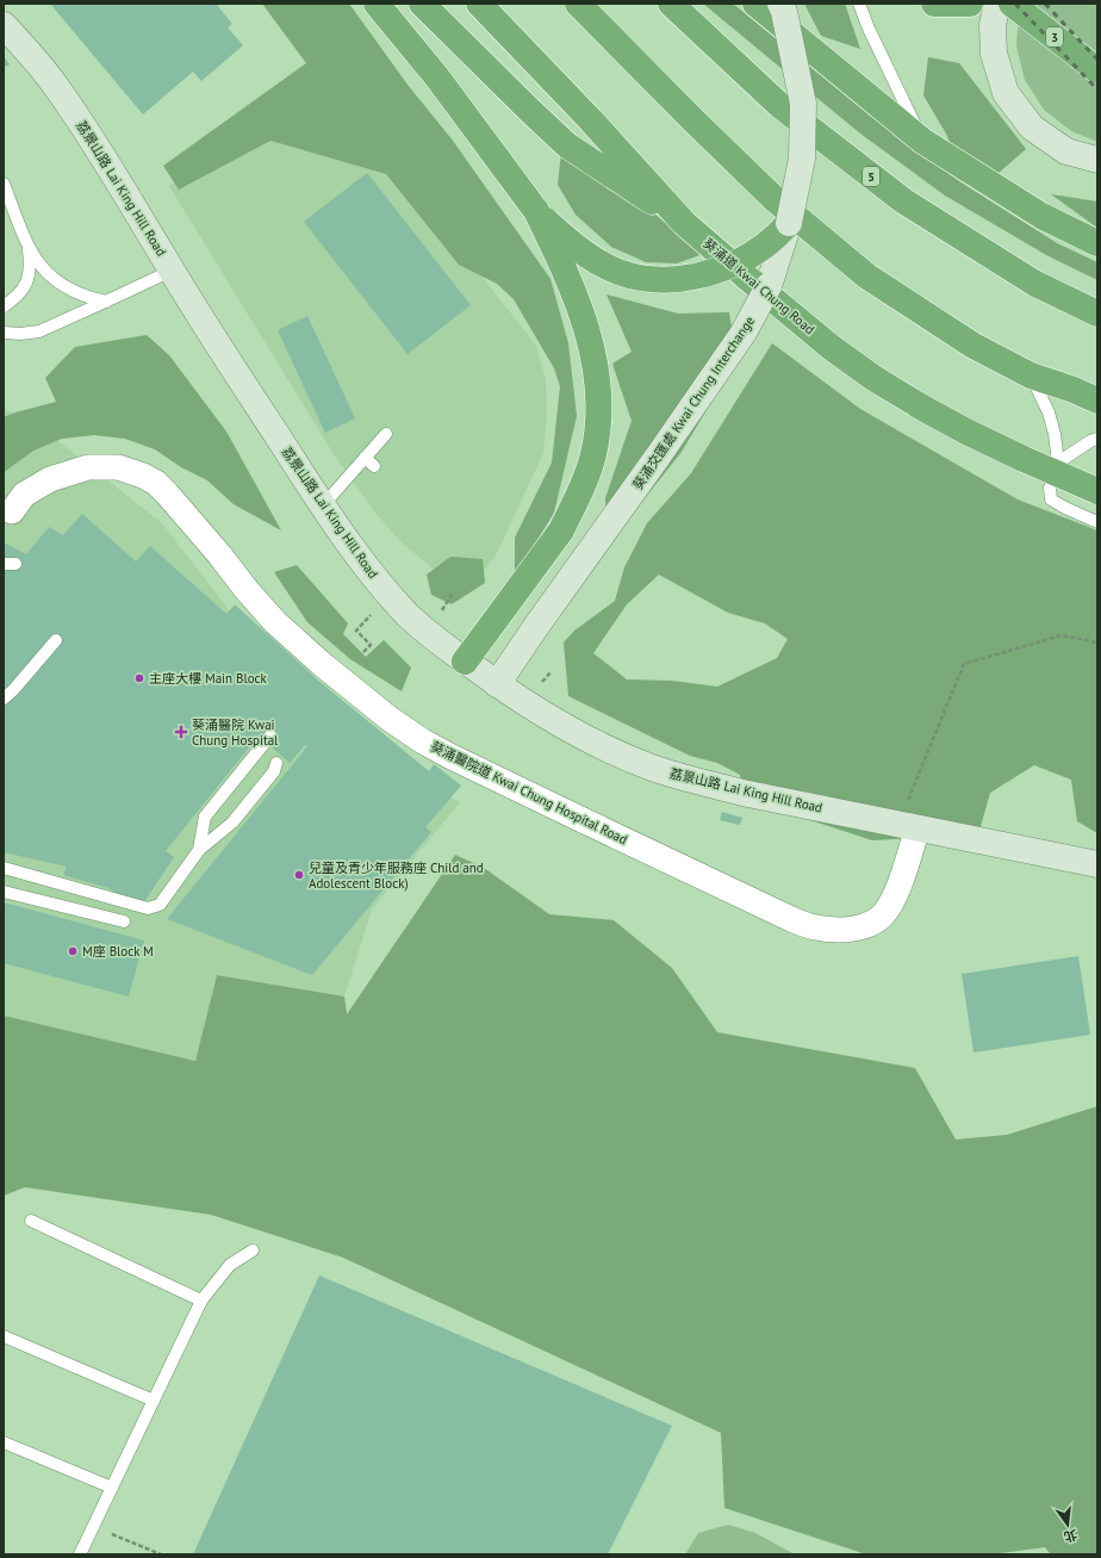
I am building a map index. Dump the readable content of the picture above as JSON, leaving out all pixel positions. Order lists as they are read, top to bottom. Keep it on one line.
{"streets":{"highway":["3","5","葵涌道 Kwai Chung Road"],"main road":["荔景山路 Lai King Hill Road","葵涌交匯處 Kwai Chung Interchange"],"street":["葵涌醫院道 Kwai Chung Hospital Road"]},"crossings":[["荔景山路 Lai King Hill Road","葵涌交匯處 Kwai Chung Interchange"],["荔景山路 Lai King Hill Road","葵涌醫院道 Kwai Chung Hospital Road"]],"places":{"other":["主座大樓 Main Block","兒童及青少年服務座 Child and Adolescent Block)","M座 Block M"],"health":["葵涌醫院 Kwai Chung Hospital"]},"north":"bottom"}
